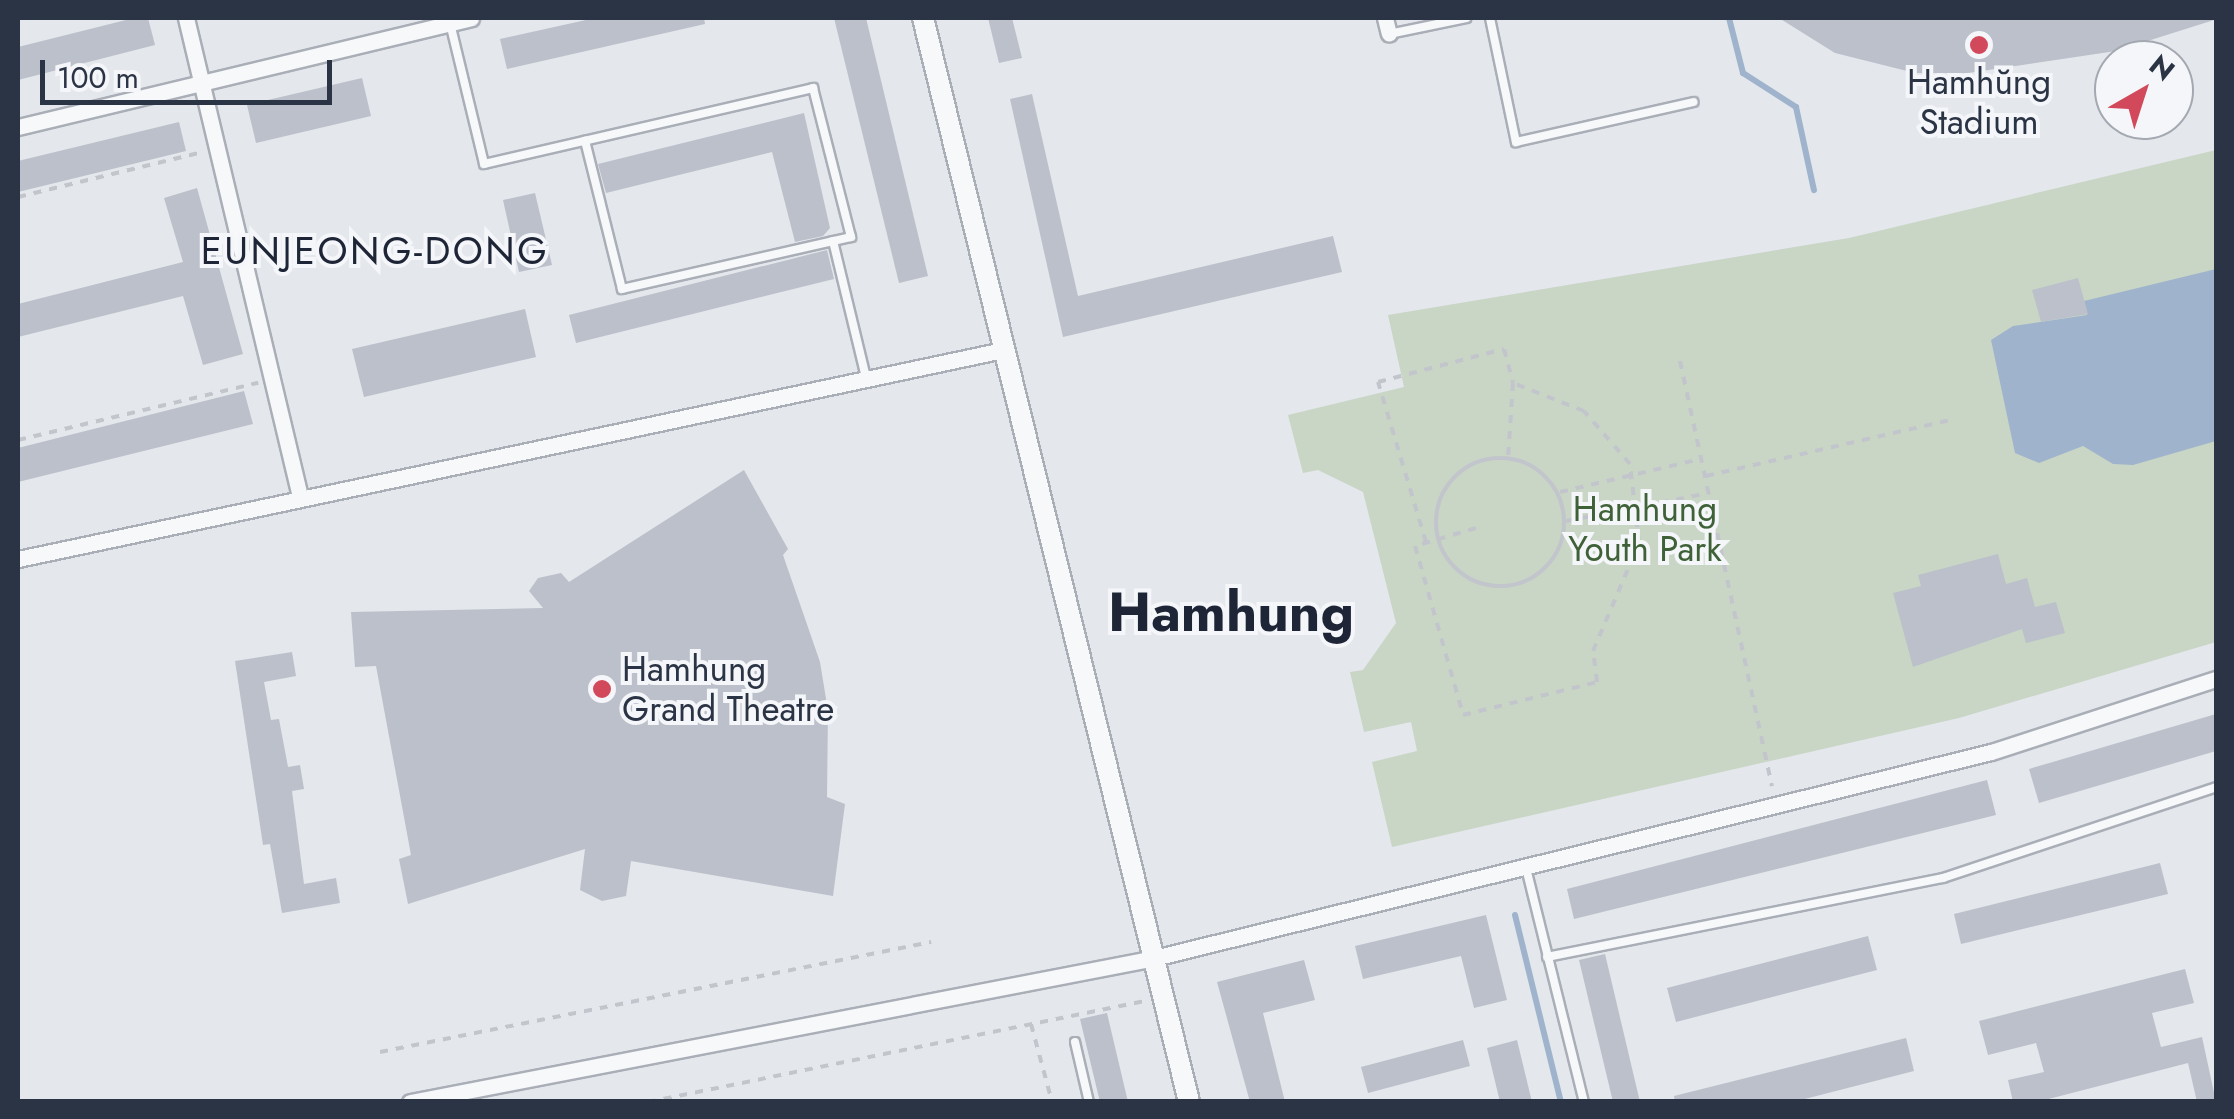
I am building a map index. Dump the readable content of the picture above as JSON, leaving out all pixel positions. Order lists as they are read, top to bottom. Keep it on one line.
{"districts":["EUNJEONG-DONG","Hamhung"],"parks":["Hamhung Youth Park"],"places":["Hamhŭng Stadium","Hamhung Grand Theatre"],"scale_bar":"100 m","north":"top right"}
